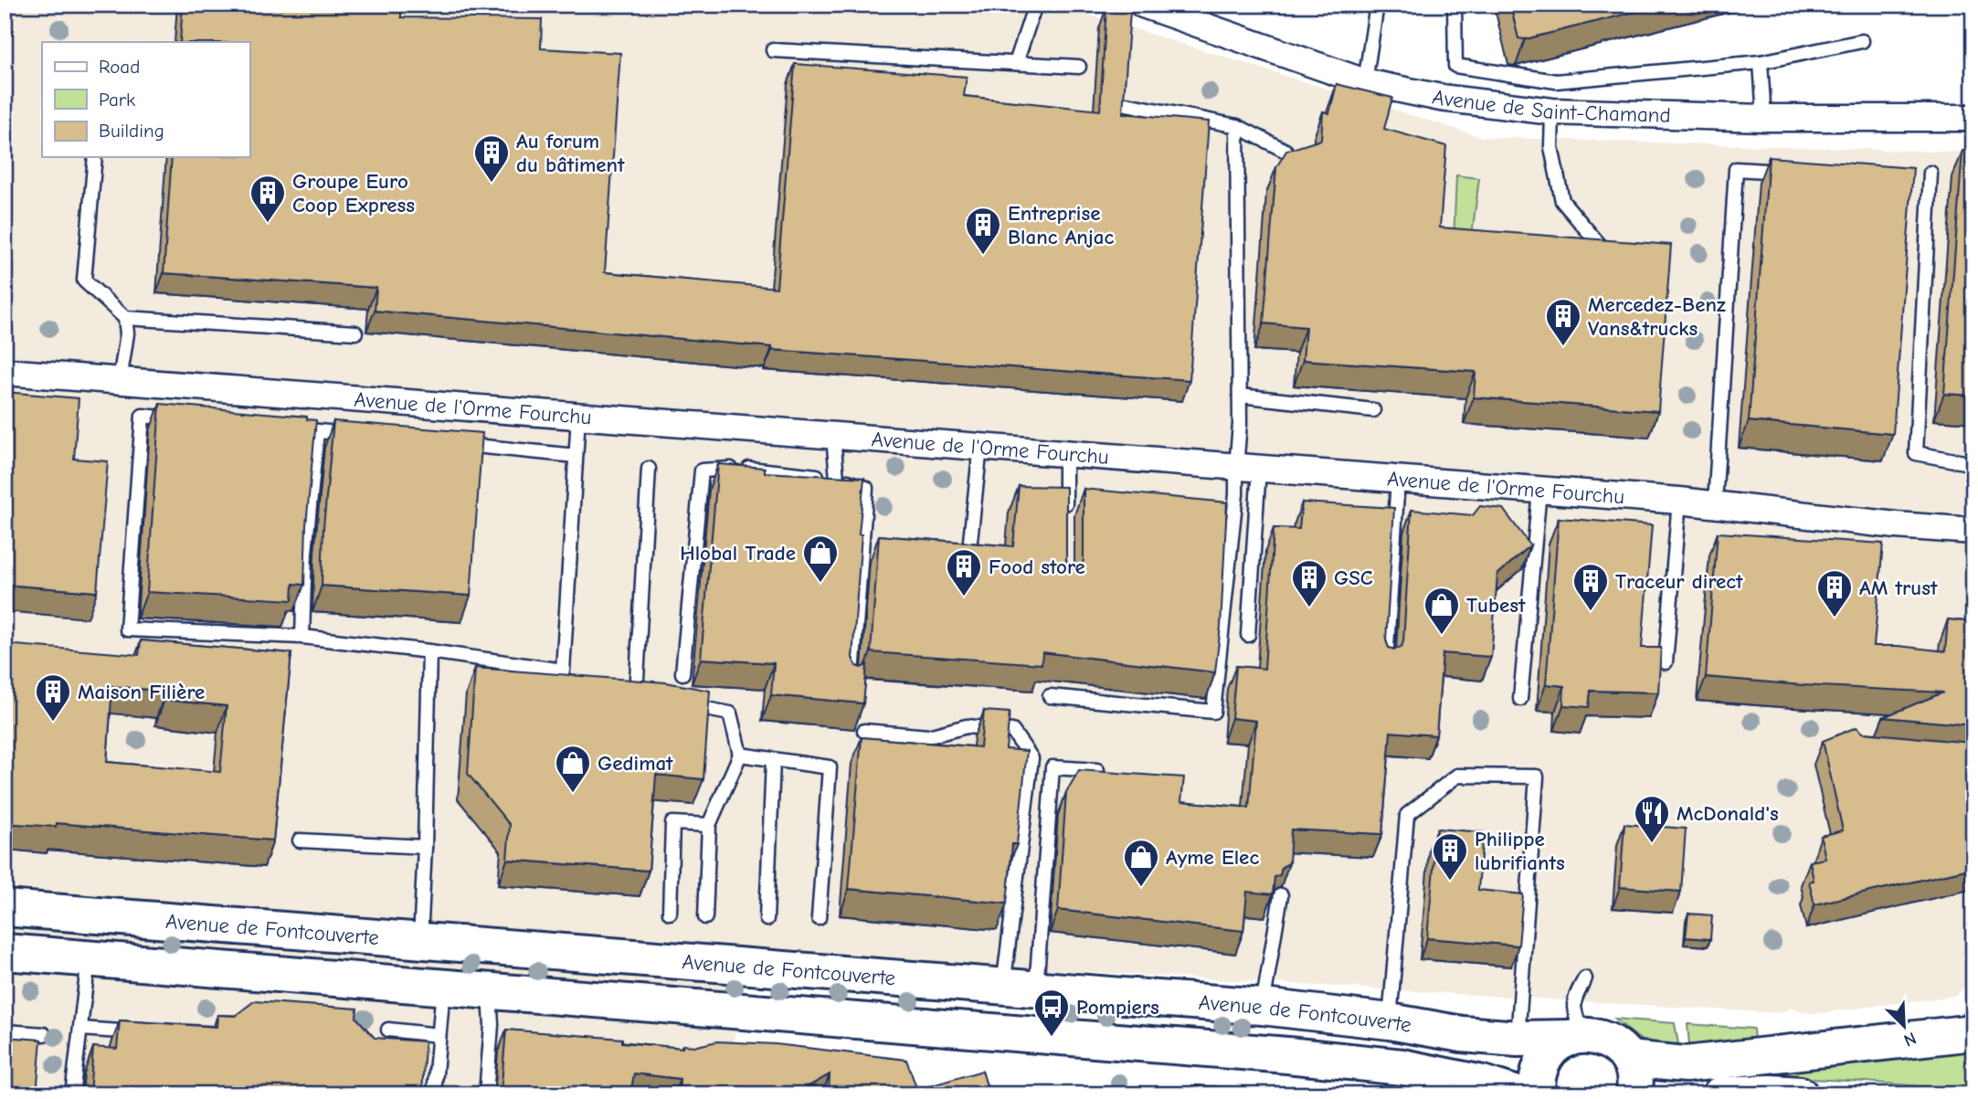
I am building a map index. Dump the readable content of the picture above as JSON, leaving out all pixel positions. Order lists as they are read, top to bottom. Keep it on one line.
{"streets":{"main road":["Avenue de Fontcouverte"],"street":["Avenue de Saint-Chamand","Avenue de l'Orme Fourchu"]},"places":{"building":["Au forum du bâtiment","Groupe Euro Coop Express","Entreprise Blanc Anjac","Mercedez-Benz Vans&trucks","Food store","GSC","Traceur direct","AM trust","Maison Filière","Philippe lubrifiants"],"shop":["Hlobal Trade","Tubest","Gedimat","Ayme Elec"],"restaurant":["McDonald's"],"bus stop":["Pompiers"]},"legend":["Road","Park","Building"],"north":"bottom right"}
